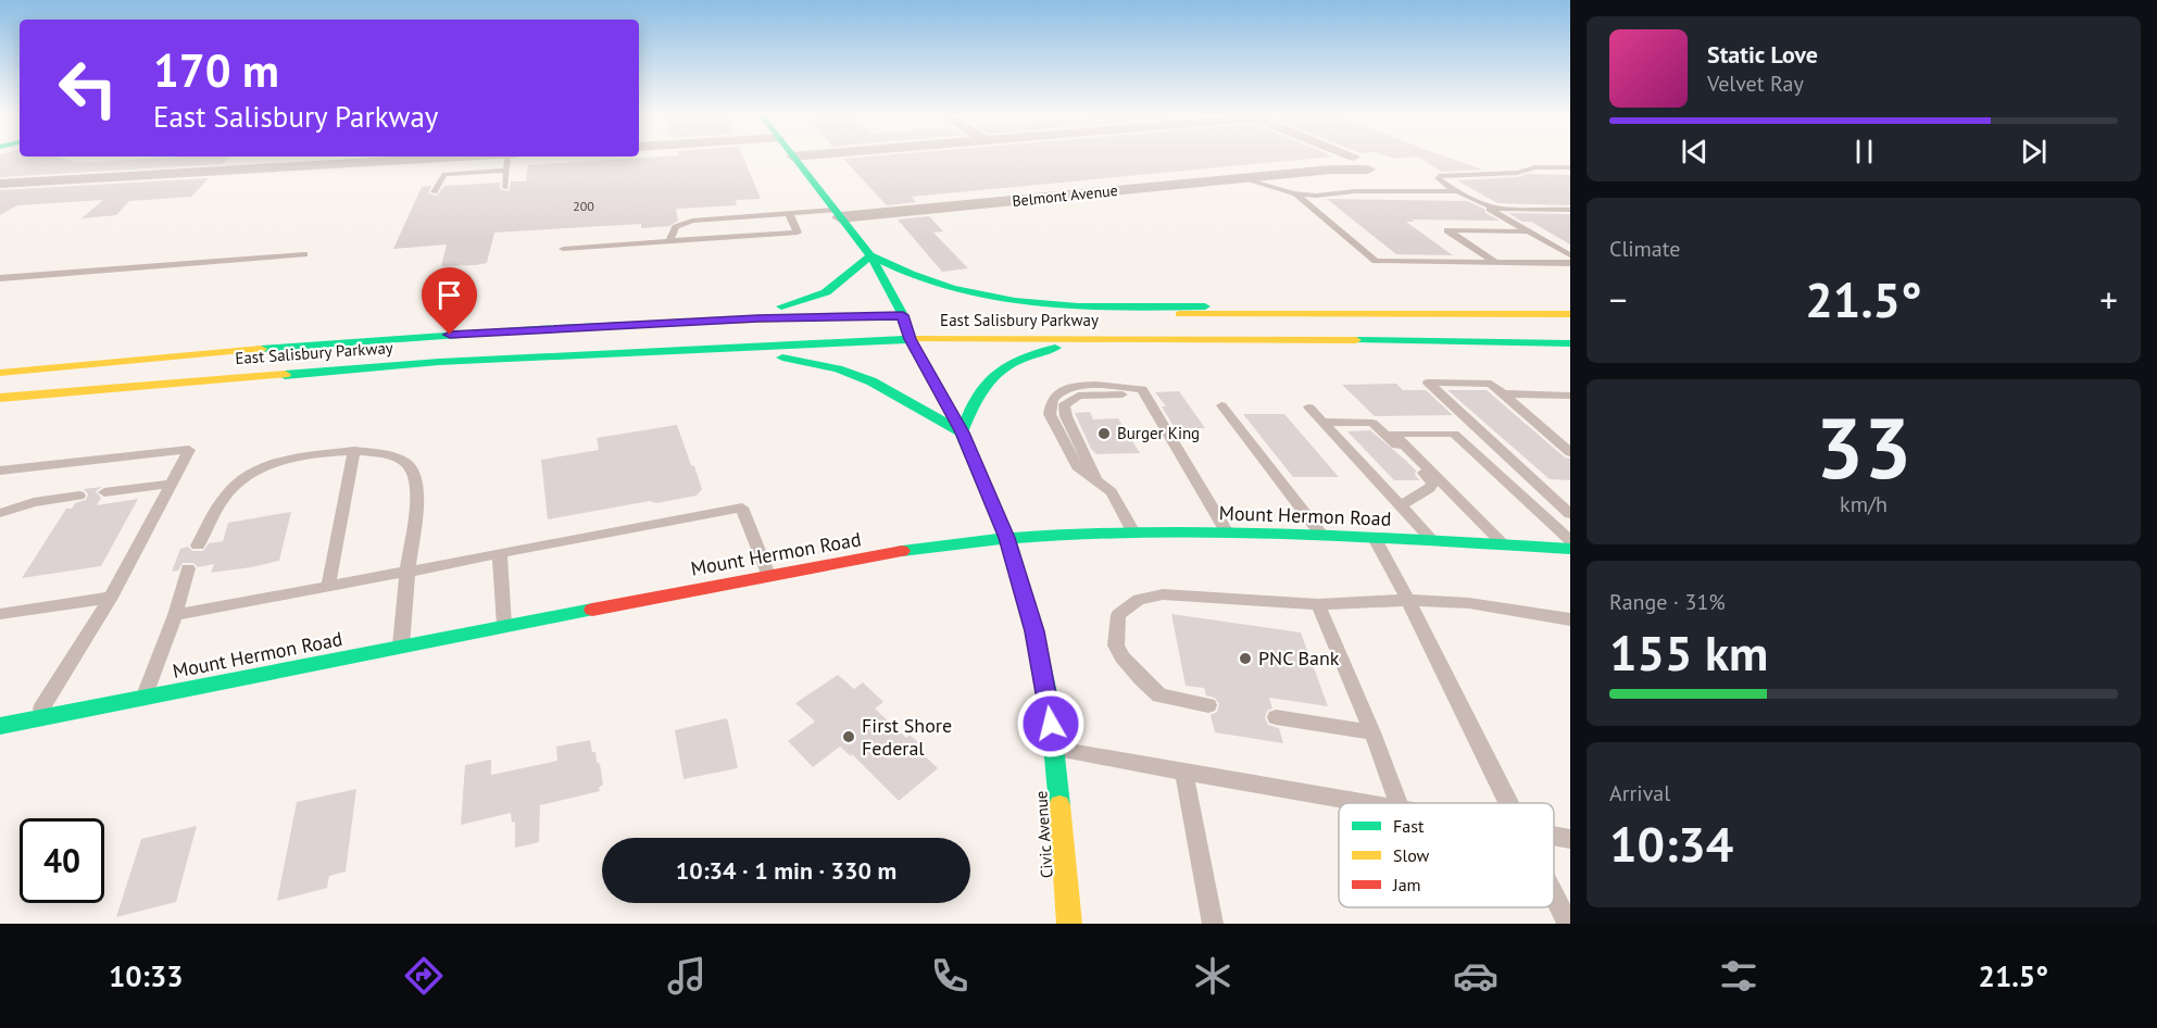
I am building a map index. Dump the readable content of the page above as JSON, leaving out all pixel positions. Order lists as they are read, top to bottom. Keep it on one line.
{"streets":{"main road":["East Salisbury Parkway","Mount Hermon Road","Civic Avenue"],"street":["Belmont Avenue"]},"crossings":[["Belmont Avenue","Civic Avenue"],["East Salisbury Parkway","Civic Avenue"],["Mount Hermon Road","Civic Avenue"]],"places":["Burger King","PNC Bank","First Shore Federal"],"house_numbers":["200"],"legend":["Fast","Slow","Jam"],"page":{"turn":["170 m","East Salisbury Parkway"],"song":["Static Love","Velvet Ray"],"tile":["Climate",["33","km/h"],["Range · 31%","155 km"],["Arrival","10:34"]],"heat":["−","21.5°","+"],"limit":"40","trip":"10:34 · 1 min · 330 m","tabs":["10:33","21.5°"]}}
